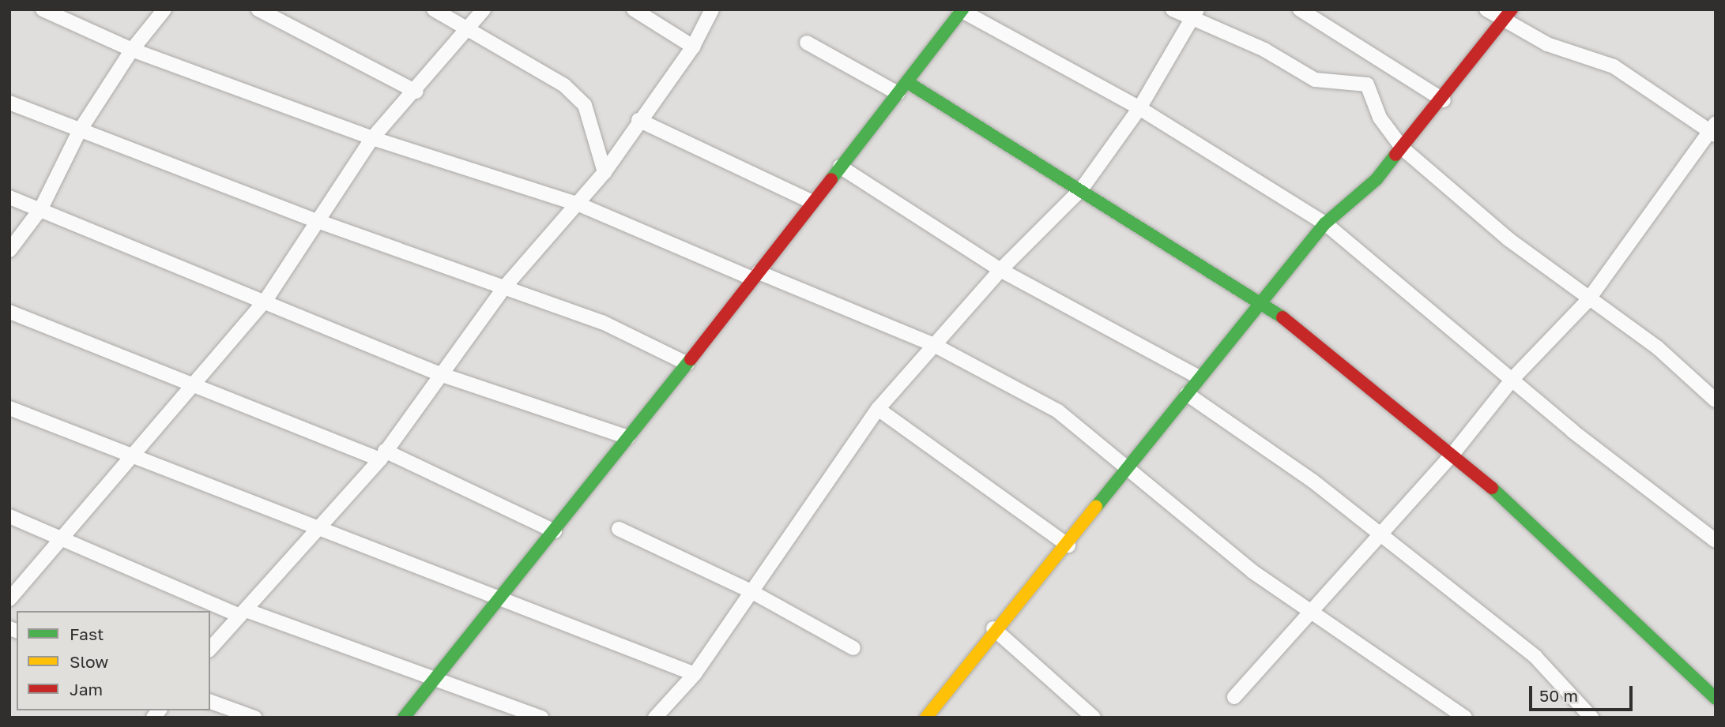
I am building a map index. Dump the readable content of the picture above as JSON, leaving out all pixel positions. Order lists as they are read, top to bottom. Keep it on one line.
{"legend":["Fast","Slow","Jam"],"scale_bar":"50 m"}
